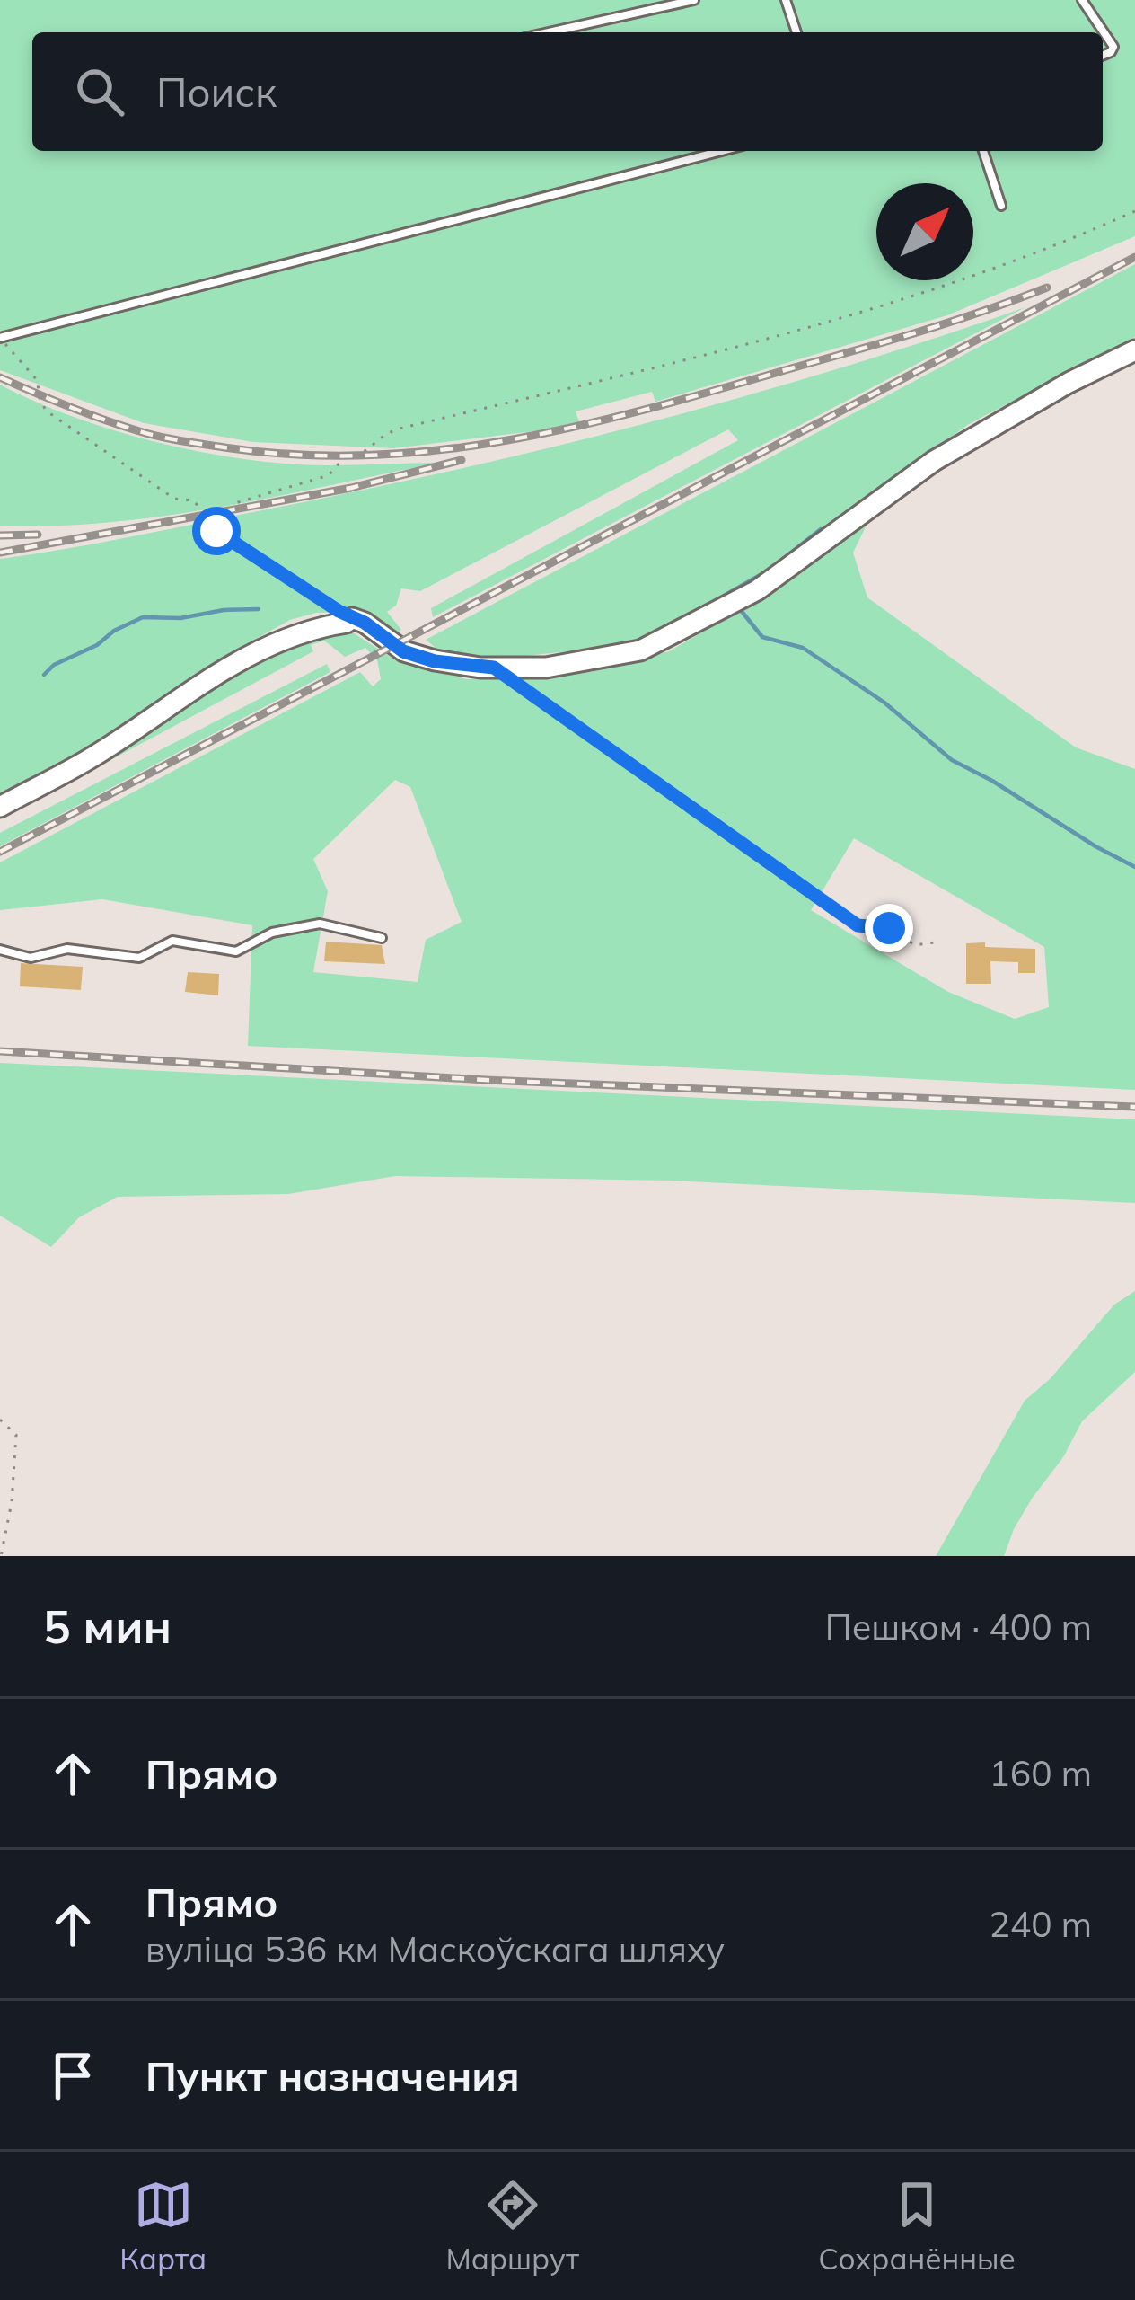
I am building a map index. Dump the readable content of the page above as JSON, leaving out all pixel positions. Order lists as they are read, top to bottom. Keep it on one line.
{"north":"top right","page":{"search":"Поиск","heading":["5 мин","Пешком · 400 m"],"list":[["Прямо","160 m"],["Прямо","вуліца 536 км Маскоўскага шляху","240 m"],"Пункт назначения"],"nav":["Карта","Маршрут","Сохранённые"]}}
